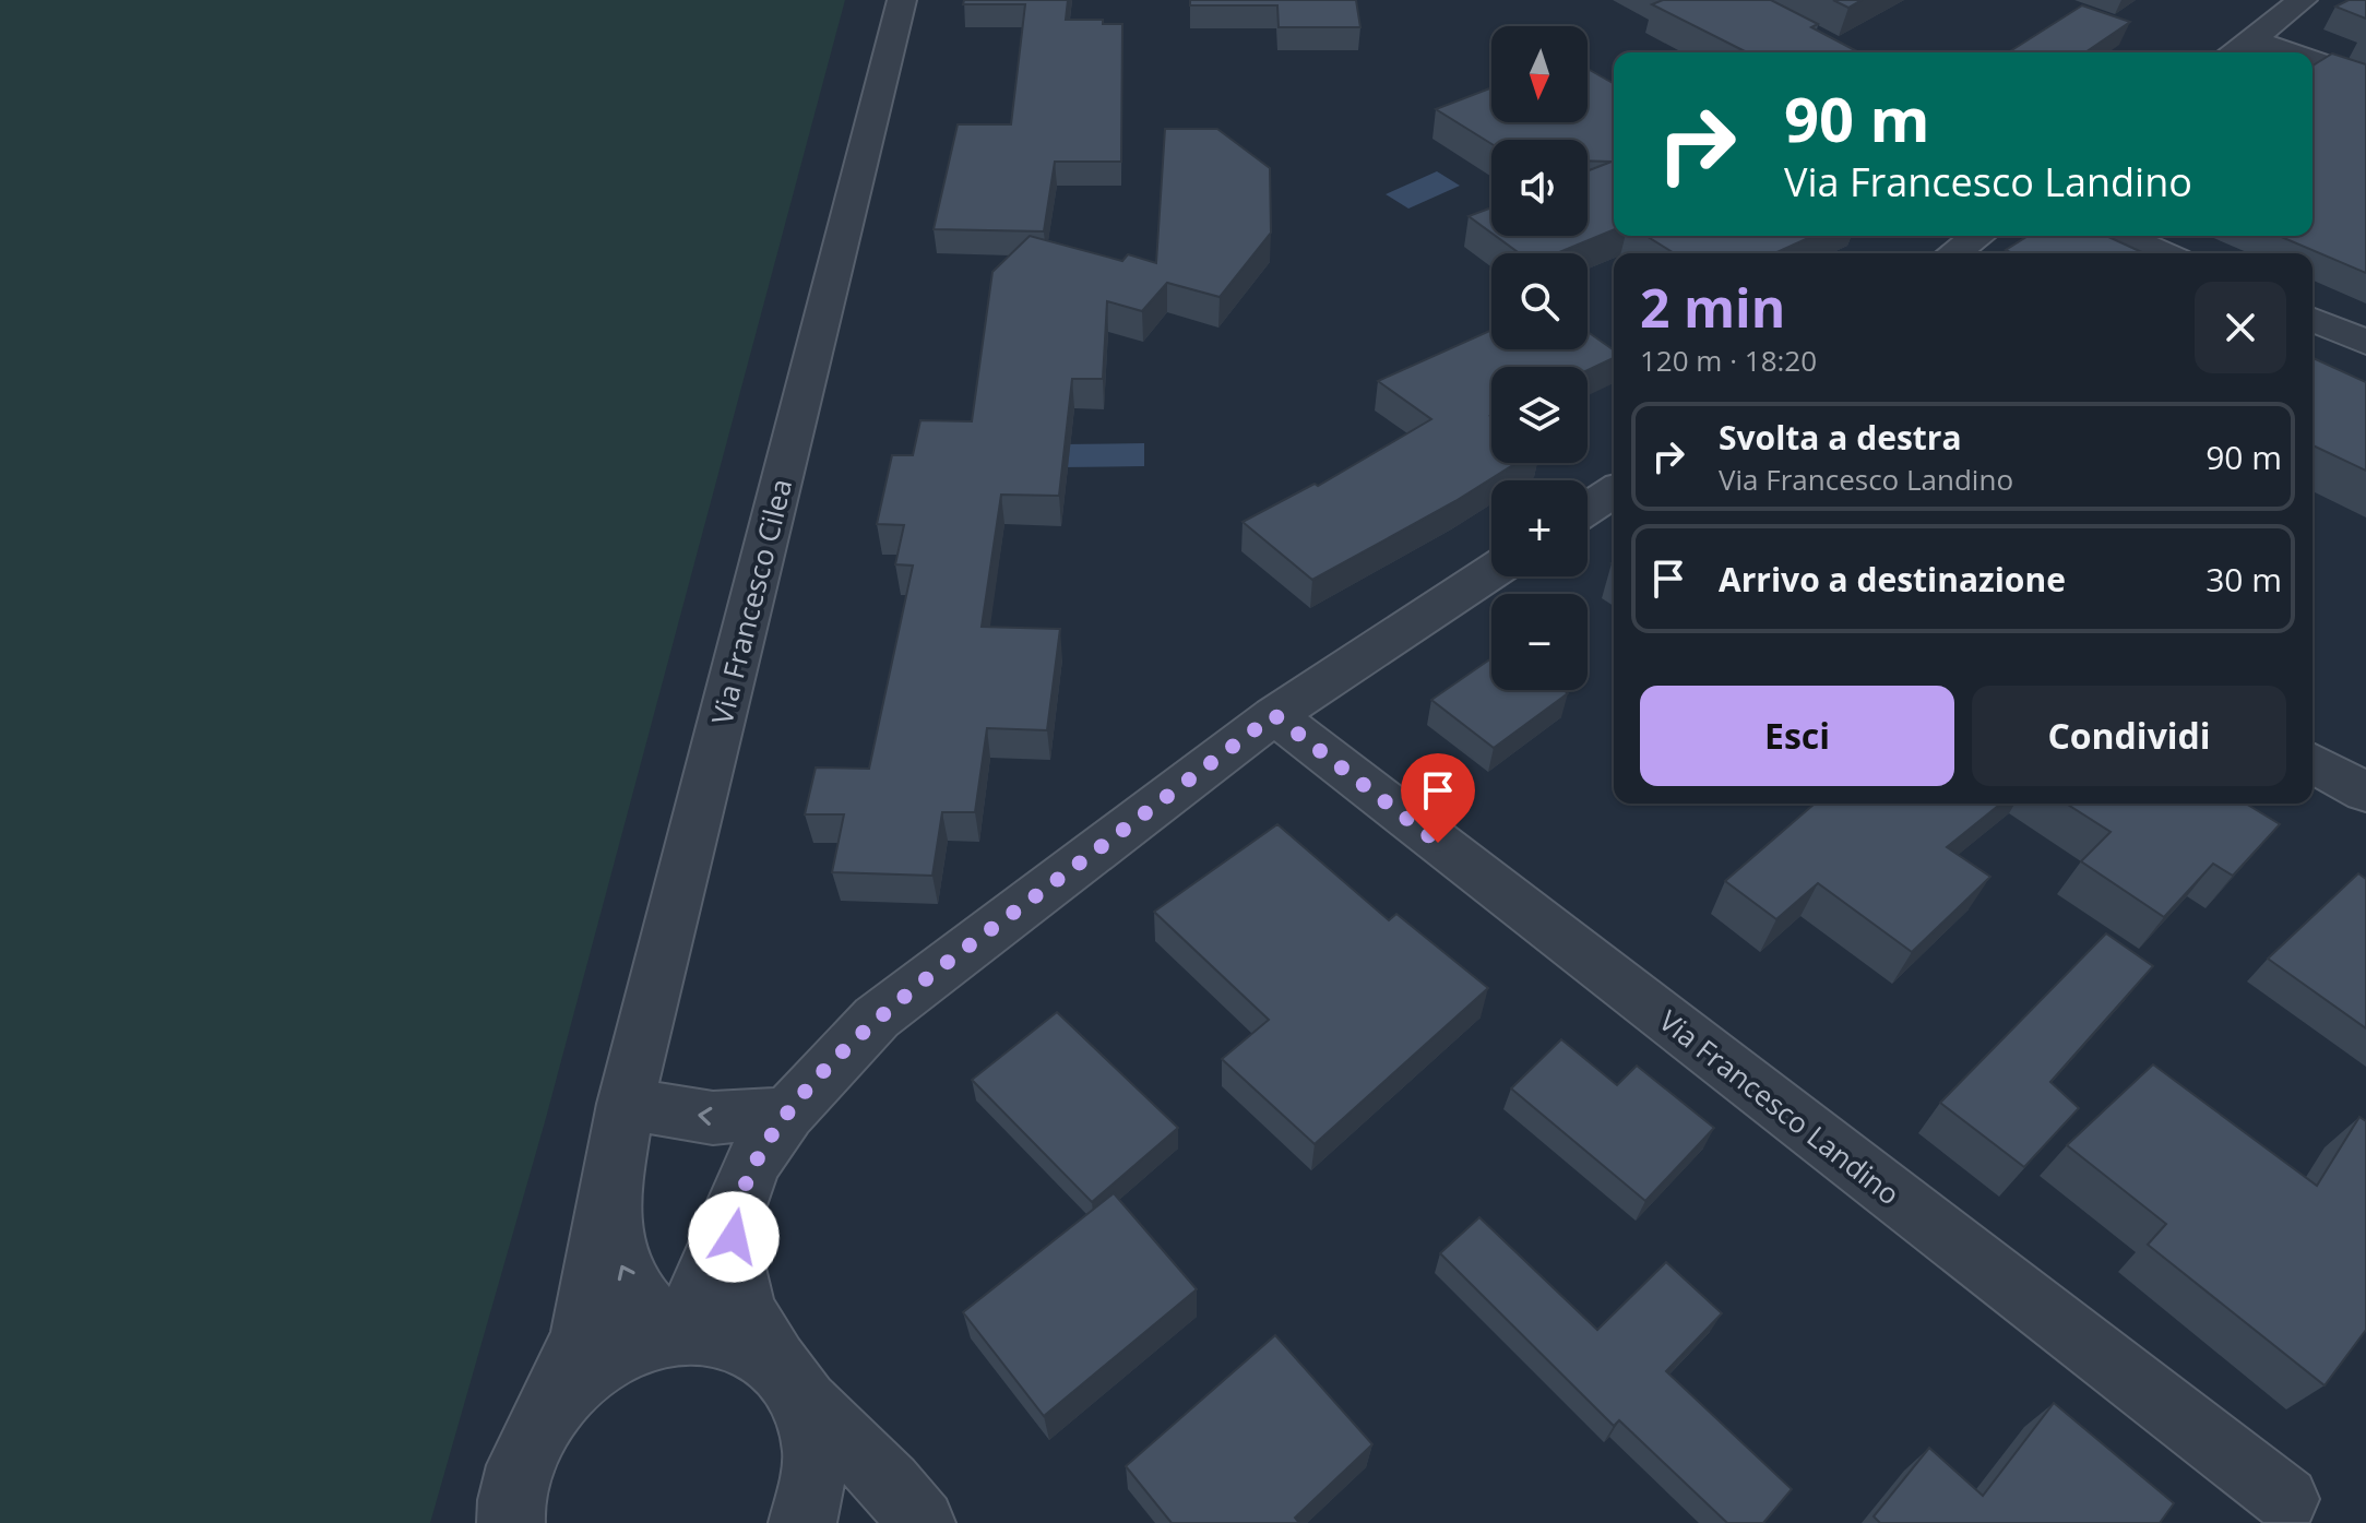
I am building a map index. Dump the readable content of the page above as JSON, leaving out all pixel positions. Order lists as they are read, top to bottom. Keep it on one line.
{"streets":{"street":["Via Francesco Cilea","Via Francesco Landino"]},"north":"bottom","page":{"map_buttons":["+","−"],"turn":["90 m","Via Francesco Landino"],"heading":["2 min","120 m · 18:20"],"list":[{"name":"Svolta a destra","note":"Via Francesco Landino","value":"90 m"},{"name":"Arrivo a destinazione","value":"30 m"}],"buttons":["Esci","Condividi"]}}
